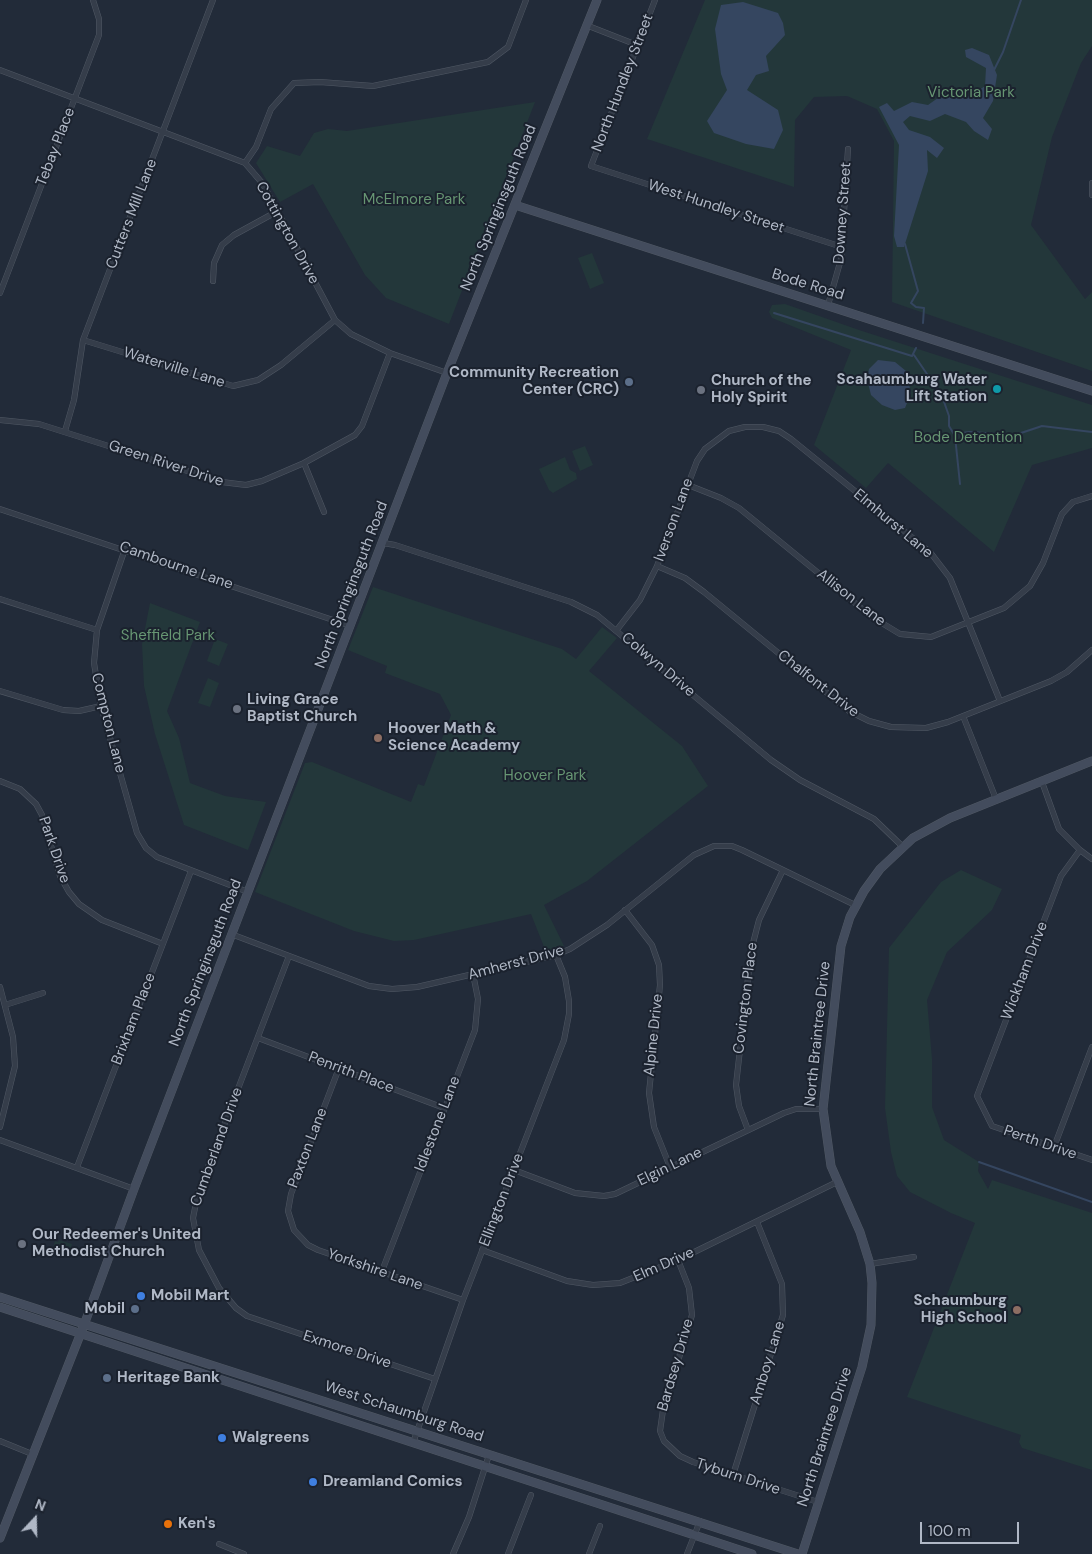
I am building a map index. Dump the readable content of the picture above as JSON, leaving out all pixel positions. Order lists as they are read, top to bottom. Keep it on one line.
{"streets":{"street":["North Hundley Street","Tebay Place","West Hundley Street","North Springinsguth Road","Downey Street","Cutters Mill Lane","Cottington Drive","Bode Road","Waterville Lane","Green River Drive","Iverson Lane","Elmhurst Lane","Cambourne Lane","Allison Lane","Colwyn Drive","Chalfont Drive","Compton Lane","Park Drive","Amherst Drive","Wickham Drive","Covington Place","Brixham Place","North Braintree Drive","Alpine Drive","Penrith Place","Idlestone Lane","Perth Drive","Cumberland Drive","Paxton Lane","Elgin Lane","Ellington Drive","Elm Drive","Yorkshire Lane","Exmore Drive","Amboy Lane","Bardsey Drive","West Schaumburg Road","Tyburn Drive"]},"crossings":[["North Hundley Street","West Hundley Street"],["Tebay Place","Cottington Drive"],["West Hundley Street","Downey Street"],["North Springinsguth Road","Cottington Drive"],["North Springinsguth Road","Bode Road"],["North Springinsguth Road","Cambourne Lane"],["North Springinsguth Road","Colwyn Drive"],["North Springinsguth Road","Amherst Drive"],["North Springinsguth Road","West Schaumburg Road"],["Downey Street","Bode Road"],["Cutters Mill Lane","Cottington Drive"],["Cutters Mill Lane","Waterville Lane"],["Cutters Mill Lane","Green River Drive"],["Cottington Drive","Waterville Lane"],["Cottington Drive","Green River Drive"],["Iverson Lane","Elmhurst Lane"],["Iverson Lane","Allison Lane"],["Iverson Lane","Colwyn Drive"],["Iverson Lane","Chalfont Drive"],["Elmhurst Lane","Allison Lane"],["Elmhurst Lane","Chalfont Drive"],["Cambourne Lane","Compton Lane"],["Colwyn Drive","North Braintree Drive"],["Compton Lane","Brixham Place"],["Park Drive","Brixham Place"],["Amherst Drive","Covington Place"],["Amherst Drive","North Braintree Drive"],["Amherst Drive","Alpine Drive"],["Amherst Drive","Idlestone Lane"],["Amherst Drive","Cumberland Drive"],["Amherst Drive","Ellington Drive"],["Wickham Drive","Perth Drive"],["Covington Place","Elgin Lane"],["North Braintree Drive","Elgin Lane"],["North Braintree Drive","Elm Drive"],["North Braintree Drive","West Schaumburg Road"],["North Braintree Drive","Tyburn Drive"],["Alpine Drive","Elgin Lane"],["Penrith Place","Idlestone Lane"],["Penrith Place","Cumberland Drive"],["Penrith Place","Paxton Lane"],["Idlestone Lane","Yorkshire Lane"],["Cumberland Drive","Exmore Drive"],["Paxton Lane","Yorkshire Lane"],["Elgin Lane","Ellington Drive"],["Ellington Drive","Elm Drive"],["Ellington Drive","Yorkshire Lane"],["Ellington Drive","Exmore Drive"],["Ellington Drive","West Schaumburg Road"],["Elm Drive","Amboy Lane"],["Elm Drive","Bardsey Drive"],["Amboy Lane","Tyburn Drive"],["Bardsey Drive","Tyburn Drive"]],"parks":["Victoria Park","McElmore Park","Bode Detention","Sheffield Park","Hoover Park"],"places":["Community Recreation Center (CRC)","Scahaumburg Water Lift Station","Church of the Holy Spirit","Living Grace Baptist Church","Hoover Math & Science Academy","Our Redeemer's United Methodist Church","Mobil Mart","Mobil","Schaumburg High School","Heritage Bank","Walgreens","Dreamland Comics","Ken's"],"scale_bar":"100 m","north":"top"}
